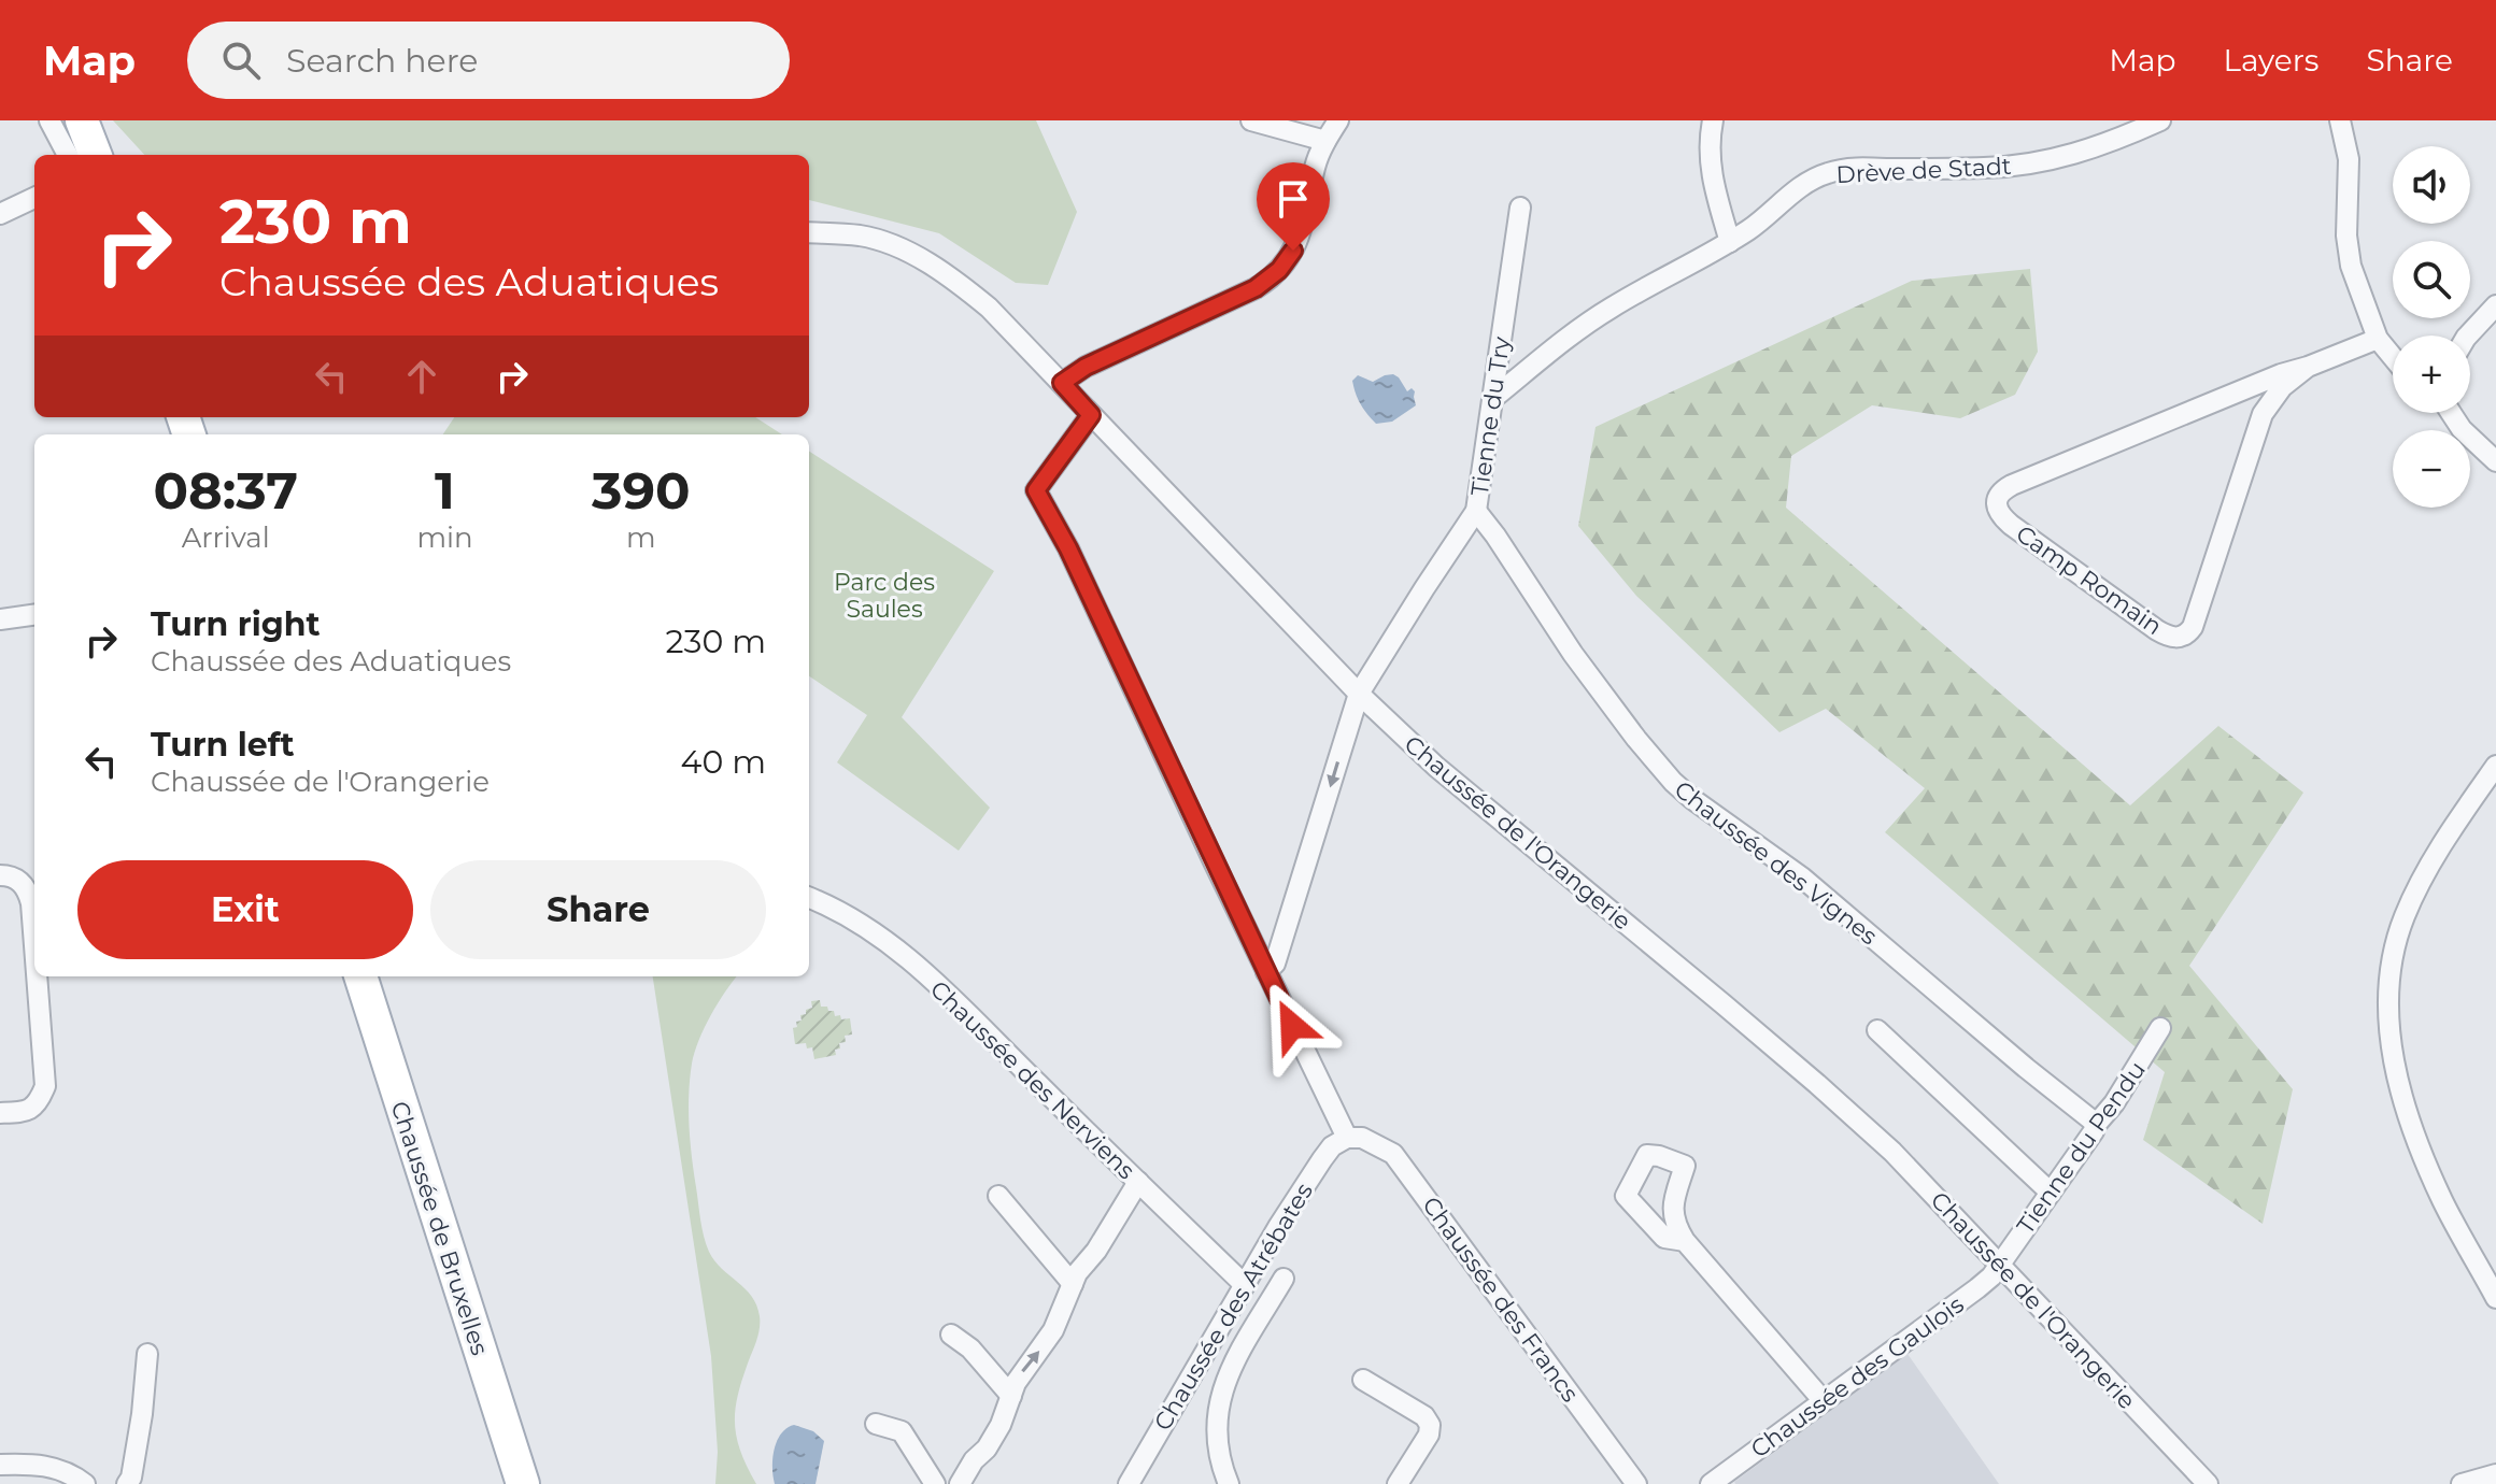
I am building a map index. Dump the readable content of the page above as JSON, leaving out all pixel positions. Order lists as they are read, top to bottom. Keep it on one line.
{"streets":{"main road":["Chaussée de Bruxelles"],"street":["Drève de Stadt","Tienne du Try","Camp Romain","Chaussée de l'Orangerie","Chaussée des Vignes","Chaussée des Nerviens","Tienne du Pendu","Chaussée des Francs","Chaussée des Atrébates","Chaussée des Gaulois"]},"crossings":[["Drève de Stadt","Tienne du Try"],["Tienne du Try","Chaussée de l'Orangerie"],["Tienne du Try","Chaussée des Vignes"],["Chaussée de l'Orangerie","Tienne du Pendu"],["Chaussée de l'Orangerie","Chaussée des Gaulois"],["Chaussée des Vignes","Tienne du Pendu"],["Chaussée des Nerviens","Chaussée des Atrébates"],["Tienne du Pendu","Chaussée des Gaulois"],["Chaussée des Francs","Chaussée des Atrébates"]],"one_way":["Tienne du Try"],"parks":["Parc des Saules"],"page":{"header":"Map","search":"Search here","nav":["Map","Layers","Share"],"map_buttons":["+","−"],"turn":["230 m","Chaussée des Aduatiques"],"eta":["08:37","Arrival","1","min","390","m"],"list":[{"name":"Turn right","note":"Chaussée des Aduatiques","value":"230 m"},{"name":"Turn left","note":"Chaussée de l'Orangerie","value":"40 m"}],"buttons":["Exit","Share"]}}
